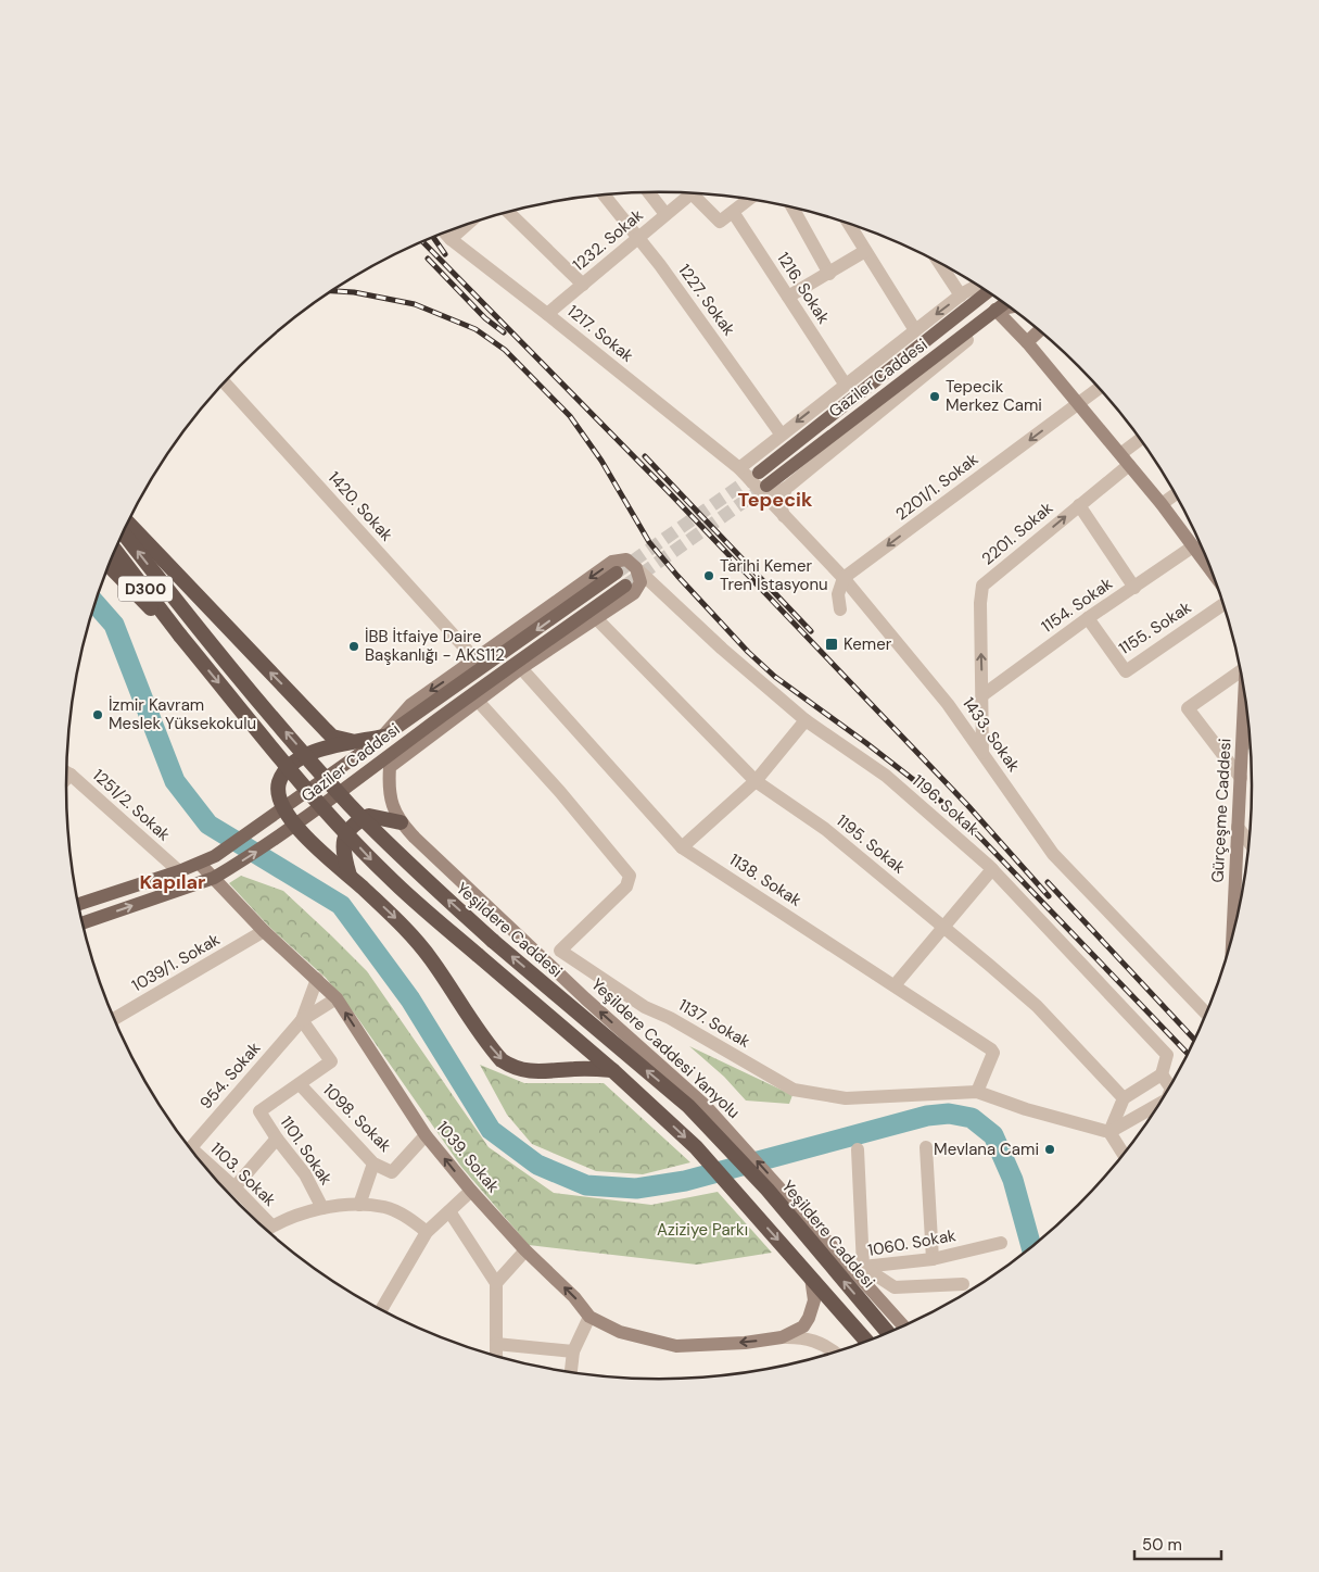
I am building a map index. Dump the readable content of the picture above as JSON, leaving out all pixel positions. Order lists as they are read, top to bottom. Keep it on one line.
{"streets":{"highway":["D300","Yeşildere Caddesi"],"main road":["Gaziler Caddesi","Gürçeşme Caddesi","Yeşildere Caddesi Yanyolu","1039. Sokak"],"street":["1232. Sokak","1216. Sokak","1227. Sokak","1217. Sokak","2201/1. Sokak","1420. Sokak","2201. Sokak","1154. Sokak","1155. Sokak","1433. Sokak","1251/2. Sokak","1196. Sokak","1195. Sokak","1138. Sokak","1039/1. Sokak","1137. Sokak","954. Sokak","1098. Sokak","1101. Sokak","1103. Sokak","1060. Sokak"]},"crossings":[["1232. Sokak","1227. Sokak"],["1232. Sokak","1217. Sokak"],["1217. Sokak","1433. Sokak"],["Gaziler Caddesi","1420. Sokak"],["Gaziler Caddesi","1433. Sokak"],["Gaziler Caddesi","1251/2. Sokak"],["Gaziler Caddesi","1196. Sokak"],["Gaziler Caddesi","1195. Sokak"],["Gaziler Caddesi","1138. Sokak"],["Gaziler Caddesi","1137. Sokak"],["Gaziler Caddesi","Yeşildere Caddesi Yanyolu"],["Gaziler Caddesi","1039. Sokak"],["2201/1. Sokak","1433. Sokak"],["2201. Sokak","1154. Sokak"],["2201. Sokak","1433. Sokak"],["1154. Sokak","1155. Sokak"],["1138. Sokak","1137. Sokak"],["Yeşildere Caddesi","Yeşildere Caddesi Yanyolu"],["1039/1. Sokak","1039. Sokak"],["1098. Sokak","1101. Sokak"],["1098. Sokak","1039. Sokak"]],"one_way":["2201. Sokak","Yeşildere Caddesi Yanyolu","1039. Sokak"],"districts":["Tepecik","Kapılar"],"parks":["Aziziye Parkı"],"places":{"other":["Tepecik Merkez Cami","Tarihi Kemer Tren İstasyonu","İBB İtfaiye Daire Başkanlığı - AKS112","İzmir Kavram Meslek Yüksekokulu","Mevlana Cami"],"transit":["Kemer"]},"scale_bar":"50 m"}
